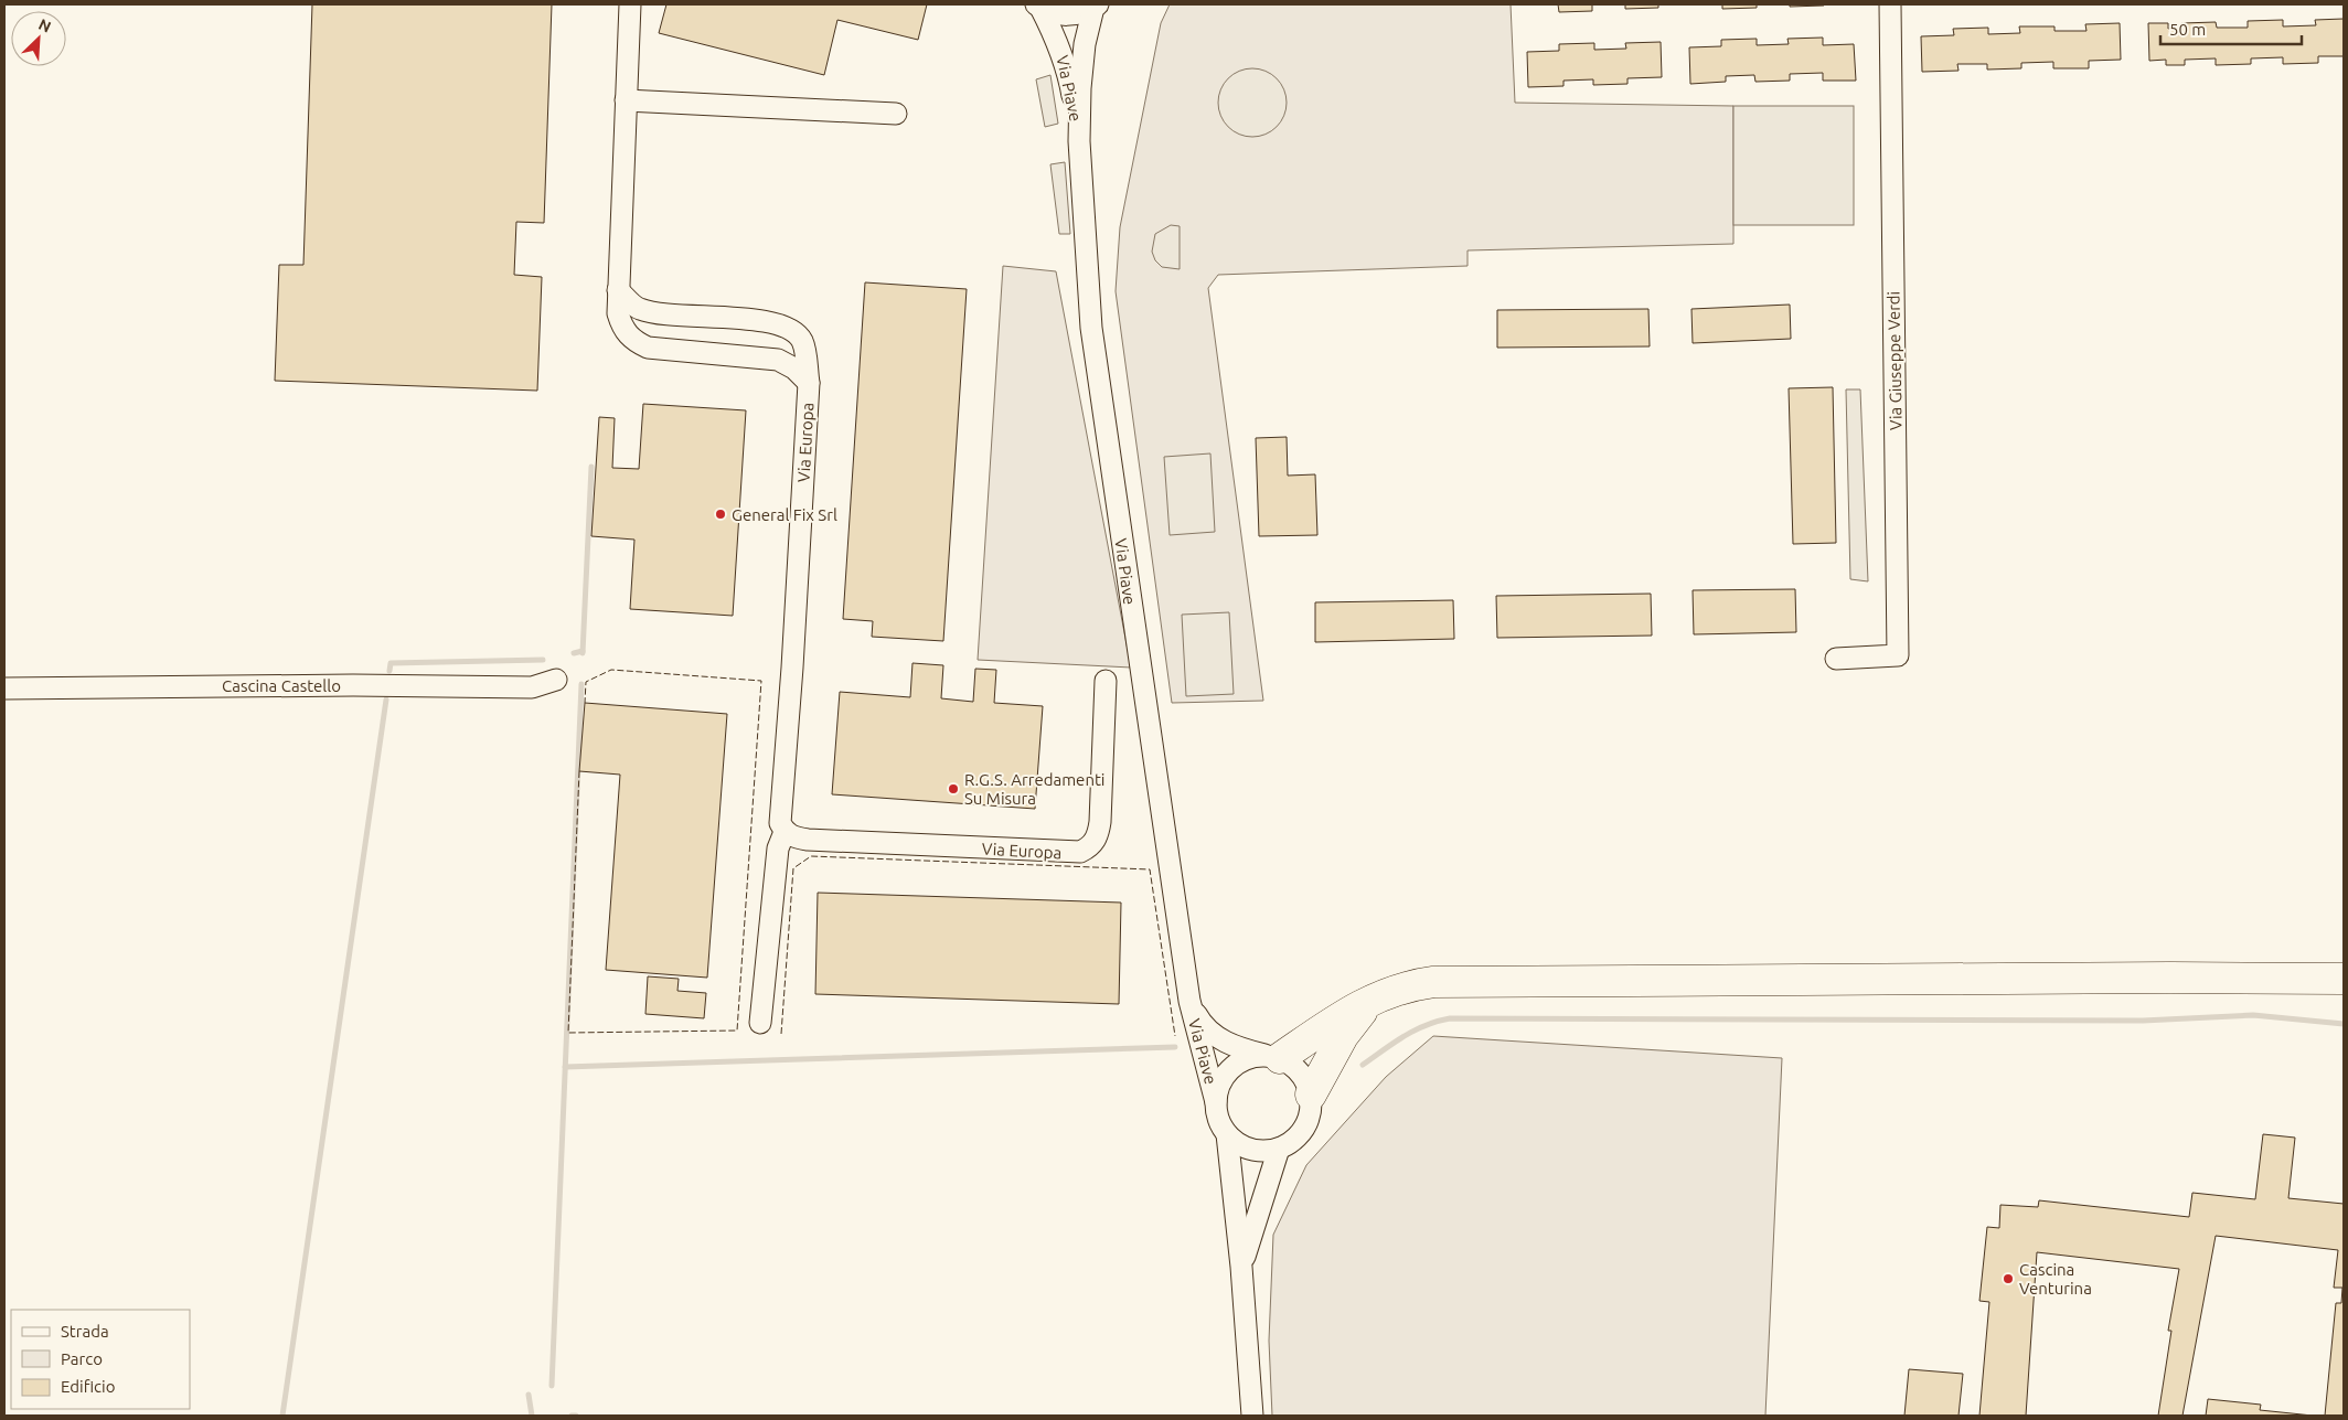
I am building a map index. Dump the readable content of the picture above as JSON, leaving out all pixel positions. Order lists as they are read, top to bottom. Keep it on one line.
{"streets":{"street":["Via Piave","Via Giuseppe Verdi","Via Europa","Cascina Castello"]},"places":["General Fix Srl","R.G.S. Arredamenti Su Misura","Cascina Venturina"],"legend":["Strada","Parco","Edificio"],"scale_bar":"50 m","north":"top right"}
